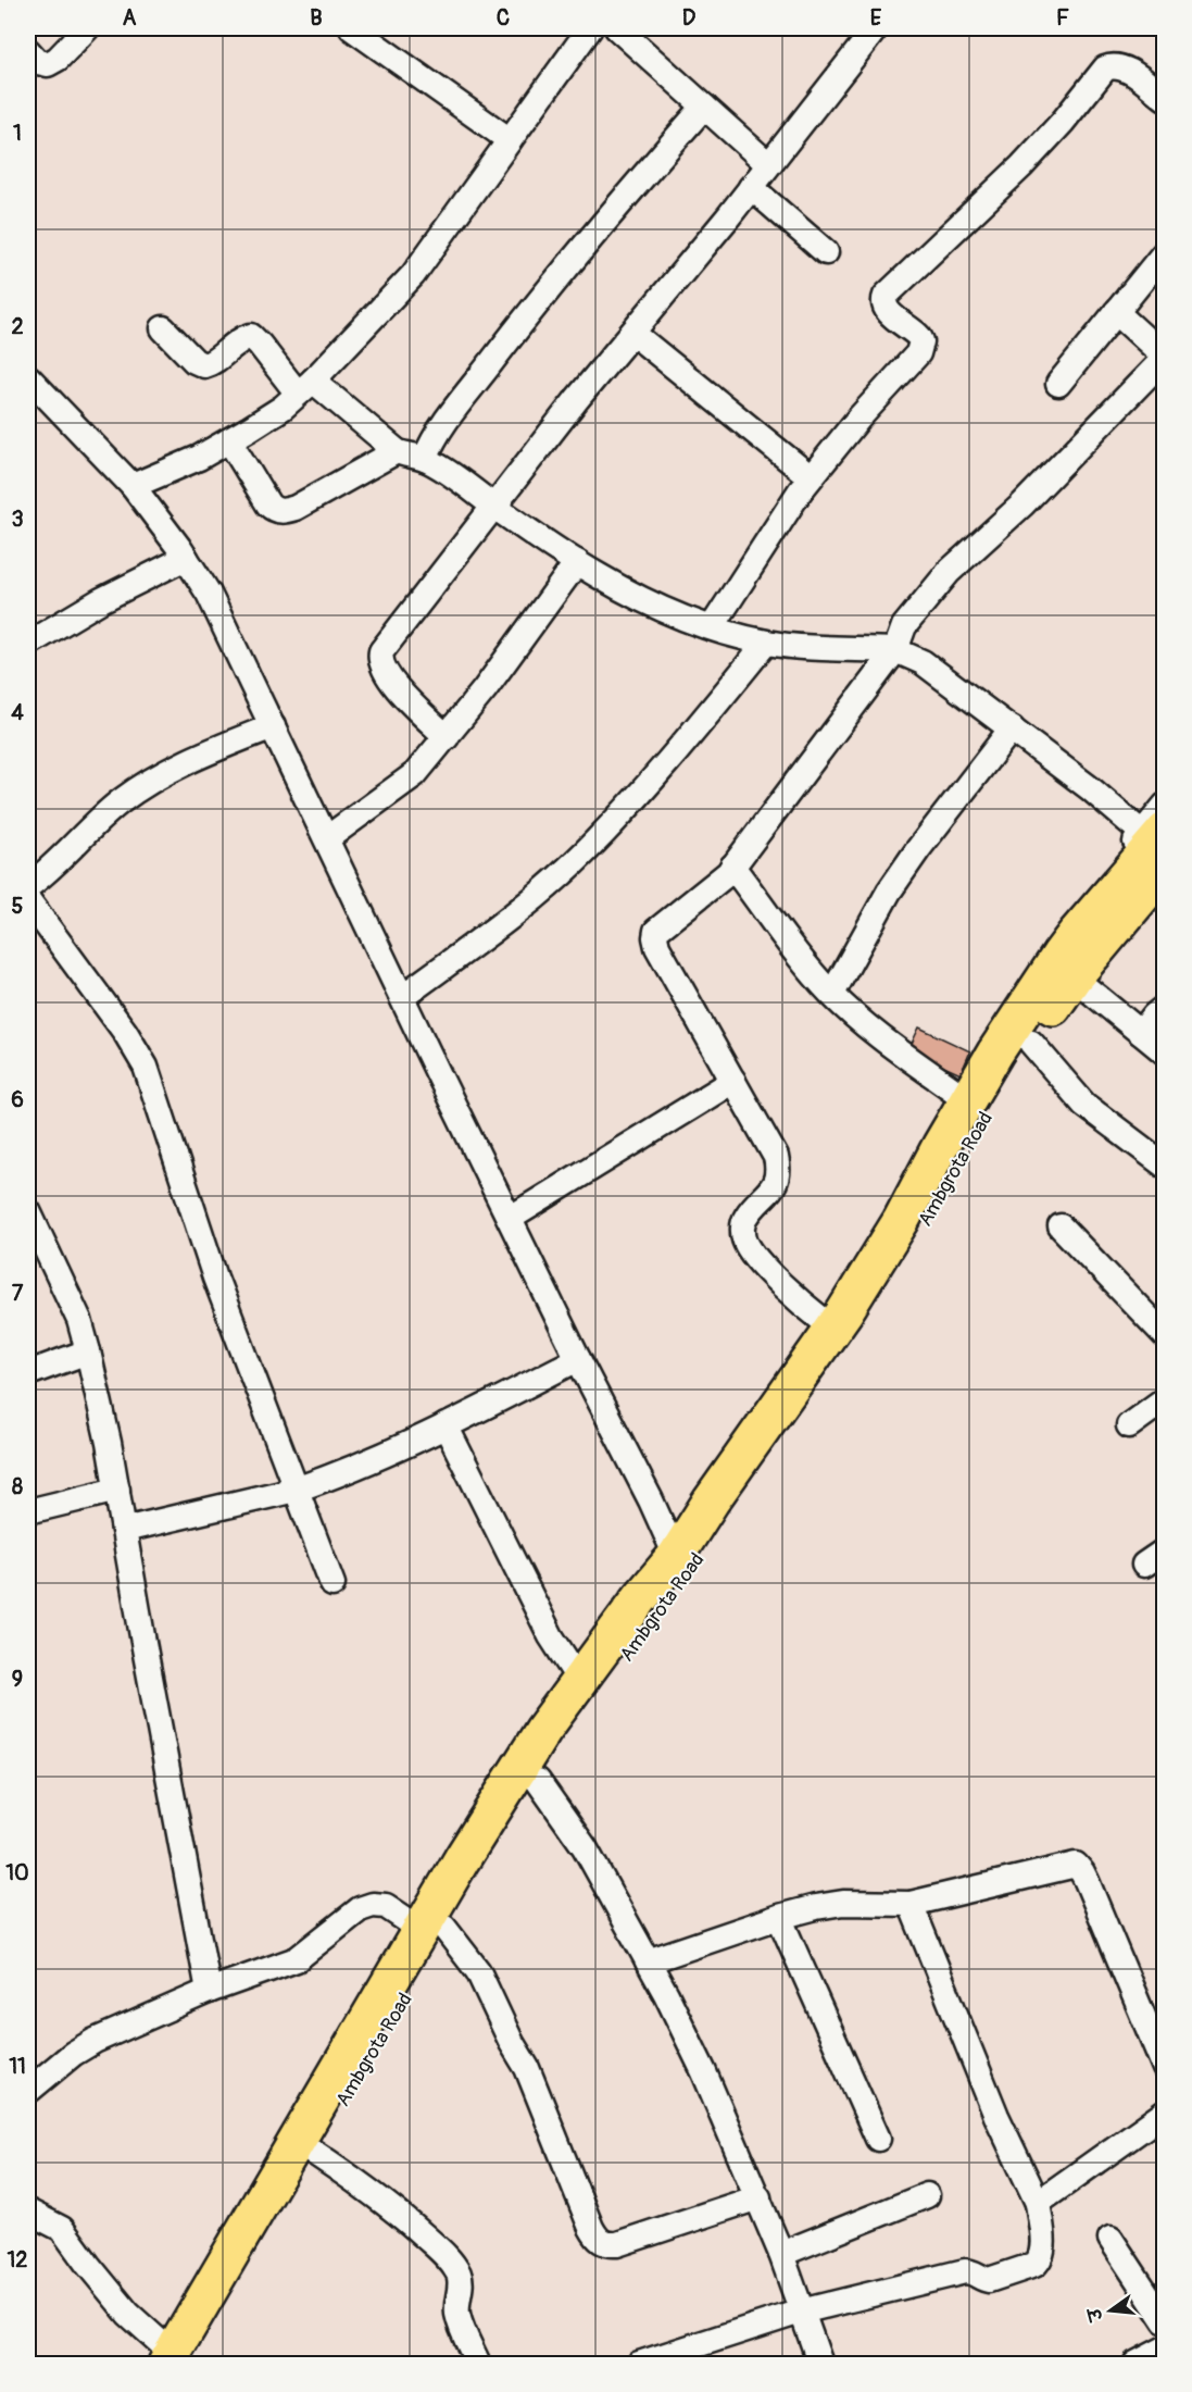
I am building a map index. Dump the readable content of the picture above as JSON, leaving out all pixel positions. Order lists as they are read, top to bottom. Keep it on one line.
{"streets":{"main road":["Ambgrota Road"]},"north":"left","grid":{"columns":["A","B","C","D","E","F"],"rows":["1","2","3","4","5","6","7","8","9","10","11","12"]}}
